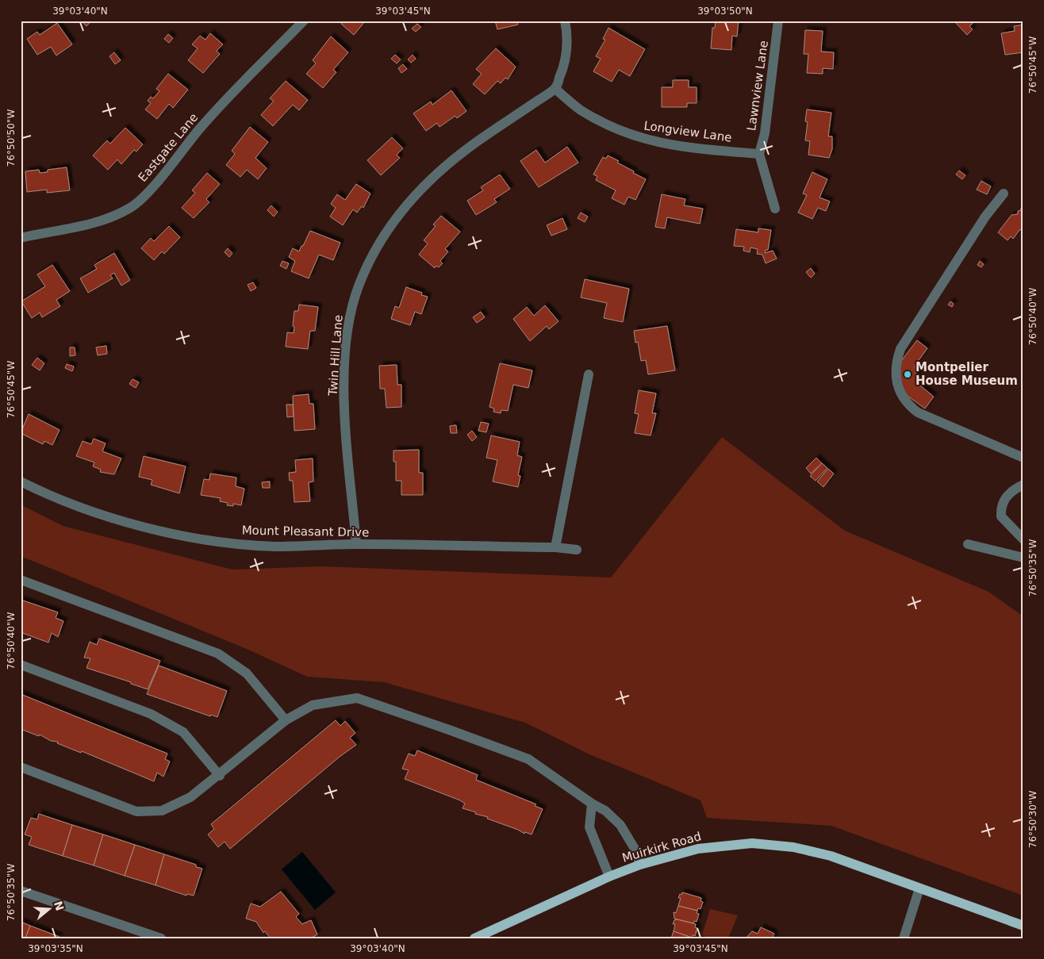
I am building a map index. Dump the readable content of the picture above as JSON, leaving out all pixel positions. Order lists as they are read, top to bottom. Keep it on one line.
{"streets":{"main road":["Muirkirk Road"],"street":["Lawnview Lane","Longview Lane","Eastgate Lane","Twin Hill Lane","Mount Pleasant Drive"]},"crossings":[["Lawnview Lane","Longview Lane"],["Longview Lane","Twin Hill Lane"],["Twin Hill Lane","Mount Pleasant Drive"]],"places":["Montpelier House Museum"],"north":"right","coordinates":["39°03'40\"N","39°03'45\"N","39°03'50\"N","76°50'45\"W","76°50'50\"W","76°50'40\"W","76°50'35\"W","76°50'30\"W","39°03'35\"N"]}
